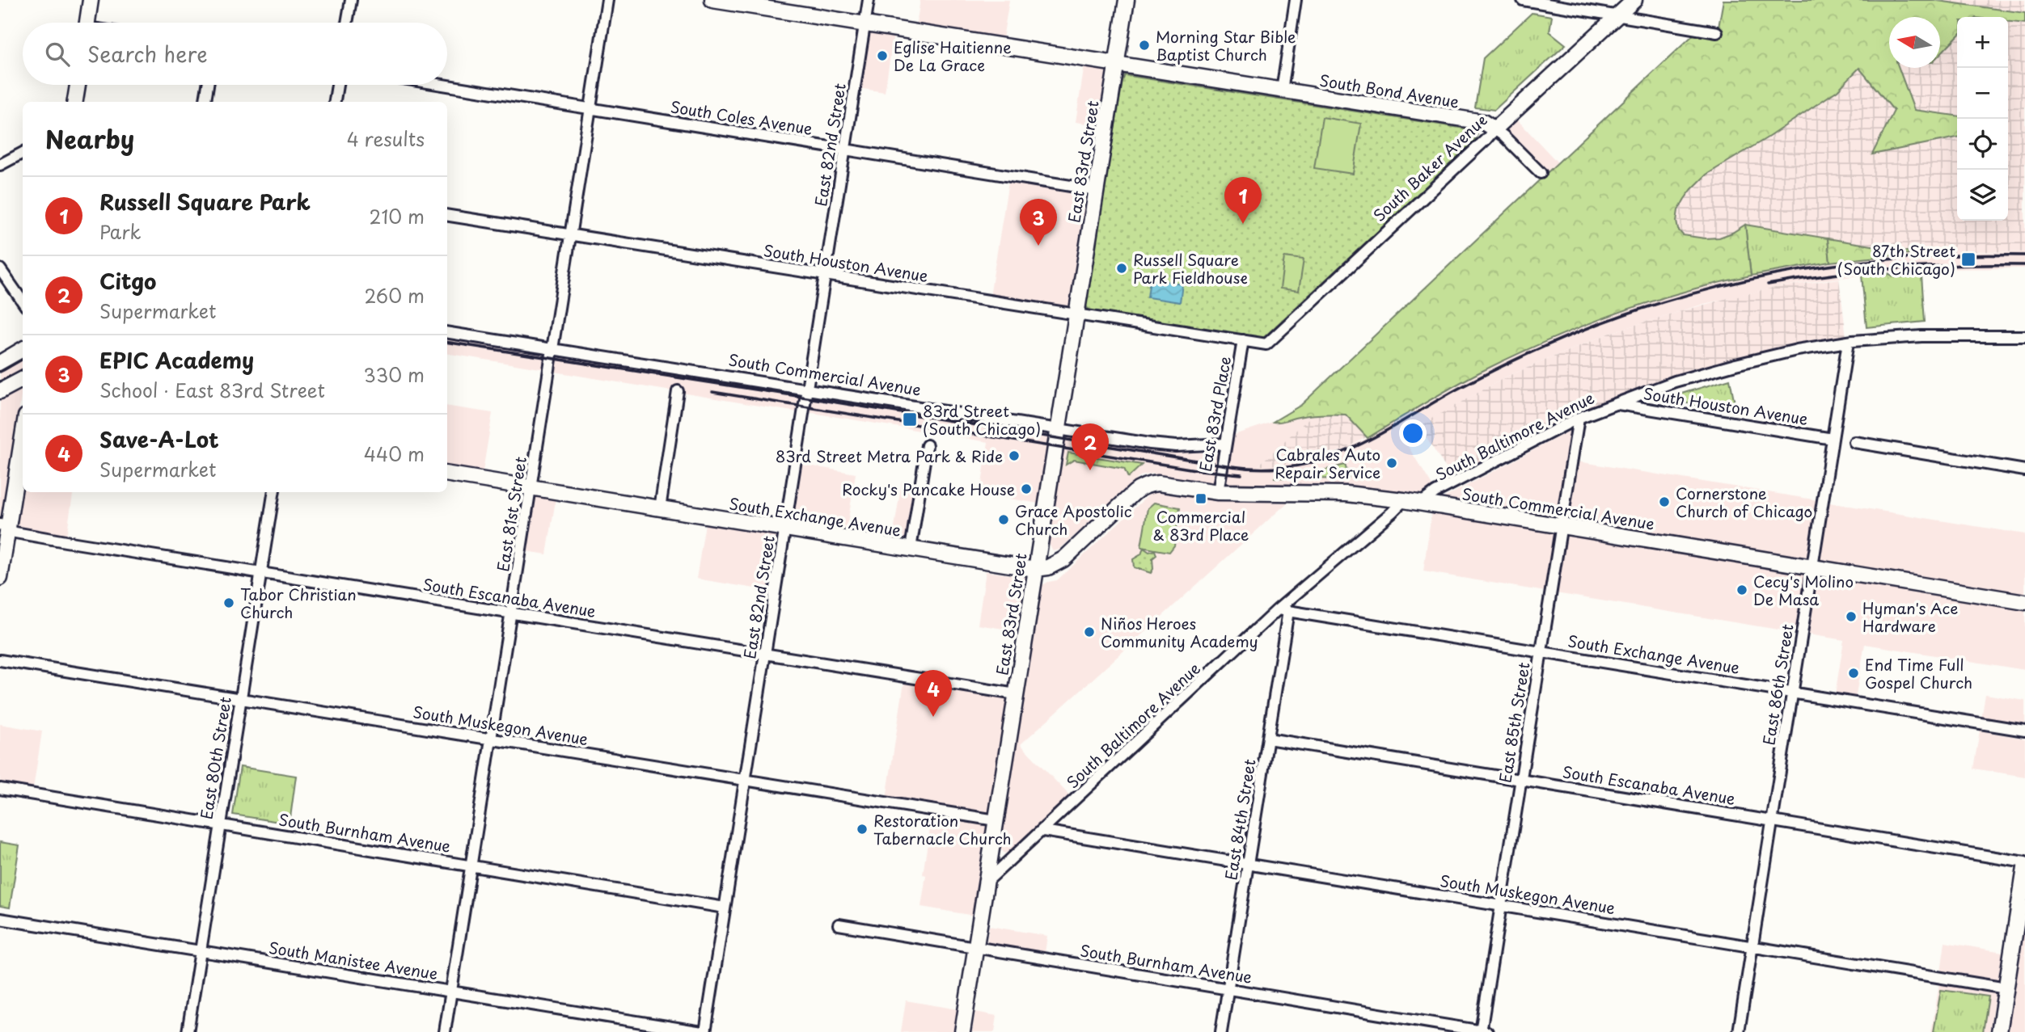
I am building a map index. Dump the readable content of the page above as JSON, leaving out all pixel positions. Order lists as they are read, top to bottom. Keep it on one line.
{"streets":{"street":["South Bond Avenue","South Coles Avenue","East 82nd Street","East 83rd Street","South Baker Avenue","South Houston Avenue","South Commercial Avenue","East 83rd Place","South Baltimore Avenue","East 81st Street","South Exchange Avenue","South Escanaba Avenue","East 86th Street","East 85th Street","South Muskegon Avenue","East 80th Street","East 84th Street","South Burnham Avenue","South Manistee Avenue"]},"crossings":[["South Bond Avenue","East 82nd Street"],["South Bond Avenue","East 83rd Street"],["South Bond Avenue","South Baker Avenue"],["South Coles Avenue","East 82nd Street"],["South Coles Avenue","East 83rd Street"],["South Coles Avenue","East 81st Street"],["East 82nd Street","South Houston Avenue"],["East 82nd Street","South Commercial Avenue"],["East 82nd Street","South Exchange Avenue"],["East 82nd Street","South Escanaba Avenue"],["East 82nd Street","South Muskegon Avenue"],["East 82nd Street","South Burnham Avenue"],["East 82nd Street","South Manistee Avenue"],["East 83rd Street","South Houston Avenue"],["East 83rd Street","South Commercial Avenue"],["East 83rd Street","South Baltimore Avenue"],["East 83rd Street","South Exchange Avenue"],["East 83rd Street","South Escanaba Avenue"],["East 83rd Street","South Muskegon Avenue"],["East 83rd Street","South Burnham Avenue"],["South Baker Avenue","South Houston Avenue"],["South Baker Avenue","East 83rd Place"],["South Houston Avenue","East 83rd Place"],["South Houston Avenue","South Baltimore Avenue"],["South Houston Avenue","East 81st Street"],["South Houston Avenue","East 86th Street"],["South Commercial Avenue","East 83rd Place"],["South Commercial Avenue","South Baltimore Avenue"],["South Commercial Avenue","East 81st Street"],["South Commercial Avenue","South Exchange Avenue"],["South Commercial Avenue","East 86th Street"],["South Commercial Avenue","East 85th Street"],["South Baltimore Avenue","South Exchange Avenue"],["South Baltimore Avenue","East 86th Street"],["South Baltimore Avenue","East 85th Street"],["South Baltimore Avenue","South Muskegon Avenue"],["South Baltimore Avenue","East 84th Street"],["East 81st Street","South Exchange Avenue"],["East 81st Street","South Escanaba Avenue"],["East 81st Street","South Muskegon Avenue"],["East 81st Street","South Burnham Avenue"],["East 81st Street","South Manistee Avenue"],["South Exchange Avenue","East 86th Street"],["South Exchange Avenue","East 85th Street"],["South Exchange Avenue","East 84th Street"],["South Escanaba Avenue","East 86th Street"],["South Escanaba Avenue","East 85th Street"],["South Escanaba Avenue","East 80th Street"],["South Escanaba Avenue","East 84th Street"],["East 86th Street","South Muskegon Avenue"],["East 85th Street","South Muskegon Avenue"],["East 85th Street","South Burnham Avenue"],["South Muskegon Avenue","East 80th Street"],["South Muskegon Avenue","East 84th Street"],["East 80th Street","South Burnham Avenue"],["East 80th Street","South Manistee Avenue"],["East 84th Street","South Burnham Avenue"]],"places":{"other":["Morning Star Bible Baptist Church","Eglise Haitienne De La Grace","Russell Square Park Fieldhouse","83rd Street Metra Park & Ride","Cabrales Auto Repair Service","Rocky's Pancake House","Cornerstone Church of Chicago","Grace Apostolic Church","Cecy's Molino De Masa","Tabor Christian Church","Hyman's Ace Hardware","Niños Heroes Community Academy","End Time Full Gospel Church","Restoration Tabernacle Church"],"transit":["87th Street (South Chicago)","83rd Street (South Chicago)","Commercial & 83rd Place"]},"north":"left","page":{"map_buttons":["+","−"],"search":"Search here","heading":["Nearby","4 results"],"list":[{"mark":"1","name":"Russell Square Park","note":"Park","value":"210 m"},{"mark":"2","name":"Citgo","note":"Supermarket","value":"260 m"},{"mark":"3","name":"EPIC Academy","note":"School · East 83rd Street","value":"330 m"},{"mark":"4","name":"Save-A-Lot","note":"Supermarket","value":"440 m"}],"pins":["1","3","2","4"]}}
